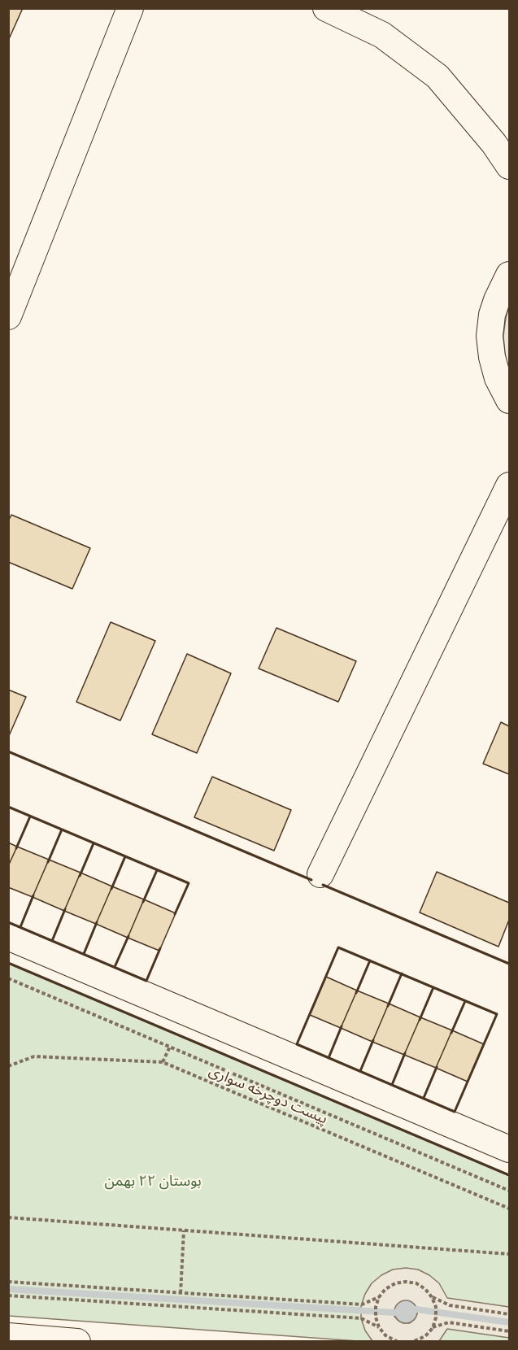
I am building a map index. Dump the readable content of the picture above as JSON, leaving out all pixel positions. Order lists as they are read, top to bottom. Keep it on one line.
{"streets":{"path":["پیست دوچرخه سواری"]},"parks":["بوستان ۲۲ بهمن"]}
